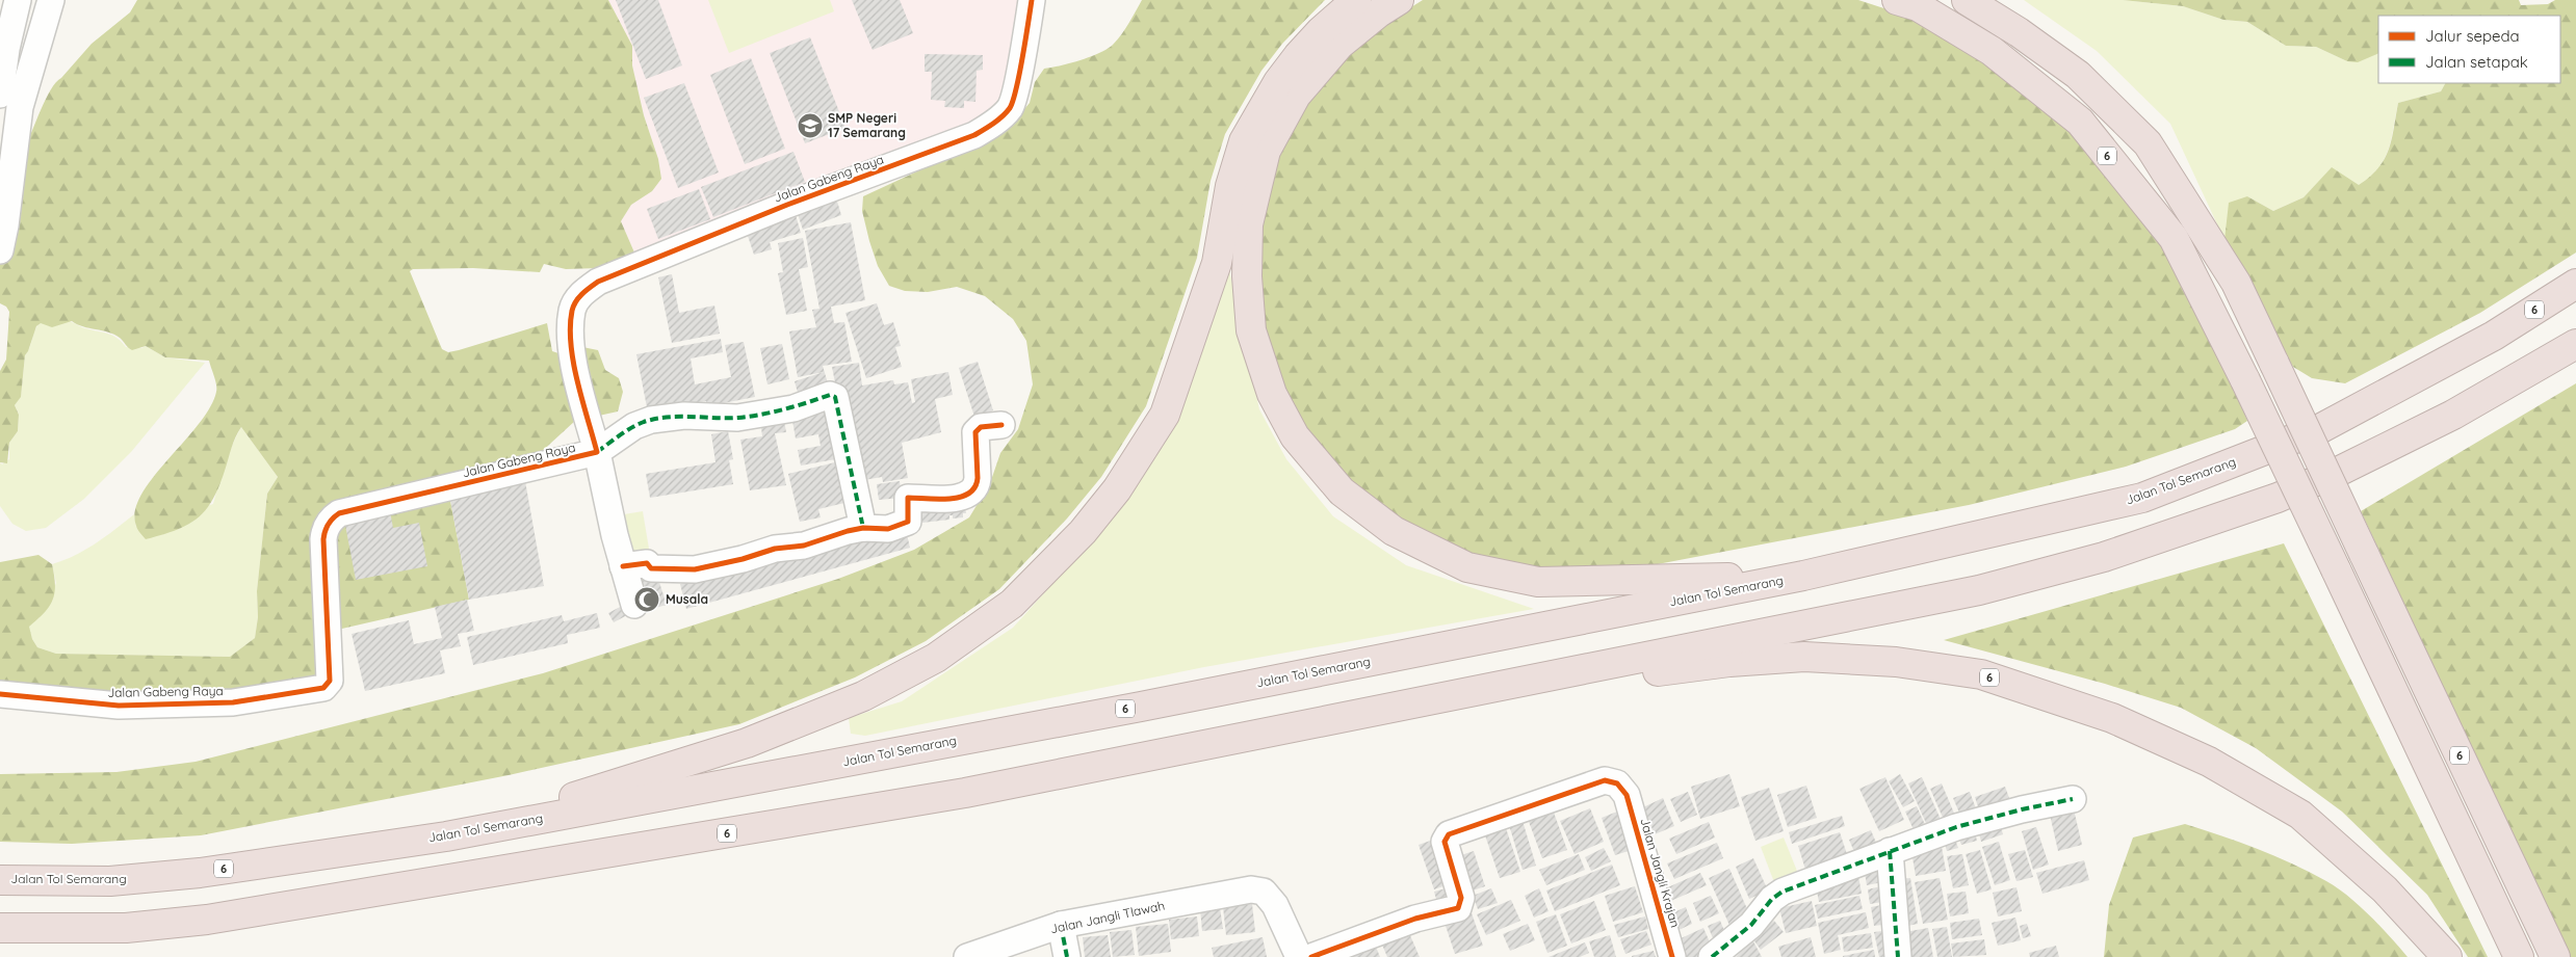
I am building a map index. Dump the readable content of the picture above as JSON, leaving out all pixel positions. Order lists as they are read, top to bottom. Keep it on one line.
{"streets":{"highway":["6","Jalan Tol Semarang"],"street":["Jalan Gabeng Raya","Jalan Jangli Krajan","Jalan Jangli Tlawah"]},"crossings":[["6","Jalan Tol Semarang"]],"places":{"school or university":["SMP Negeri 17 Semarang"],"mosque":["Musala"]},"legend":["Jalur sepeda","Jalan setapak"]}
